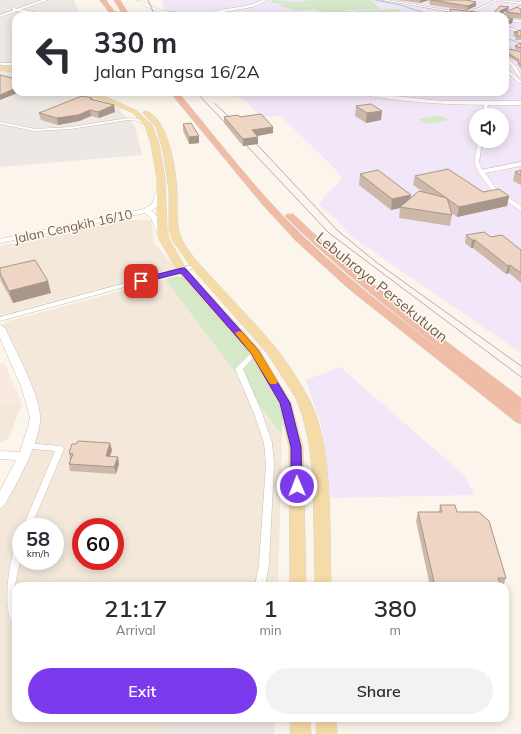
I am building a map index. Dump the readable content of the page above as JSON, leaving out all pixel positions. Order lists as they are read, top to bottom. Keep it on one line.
{"streets":{"highway":["Lebuhraya Persekutuan"],"street":["Jalan Cengkih 16/10"]},"page":{"turn":["330 m","Jalan Pangsa 16/2A"],"speed":"58 km/h","limit":"60","eta":["21:17","Arrival","1","min","380","m"],"buttons":["Exit","Share"]}}
